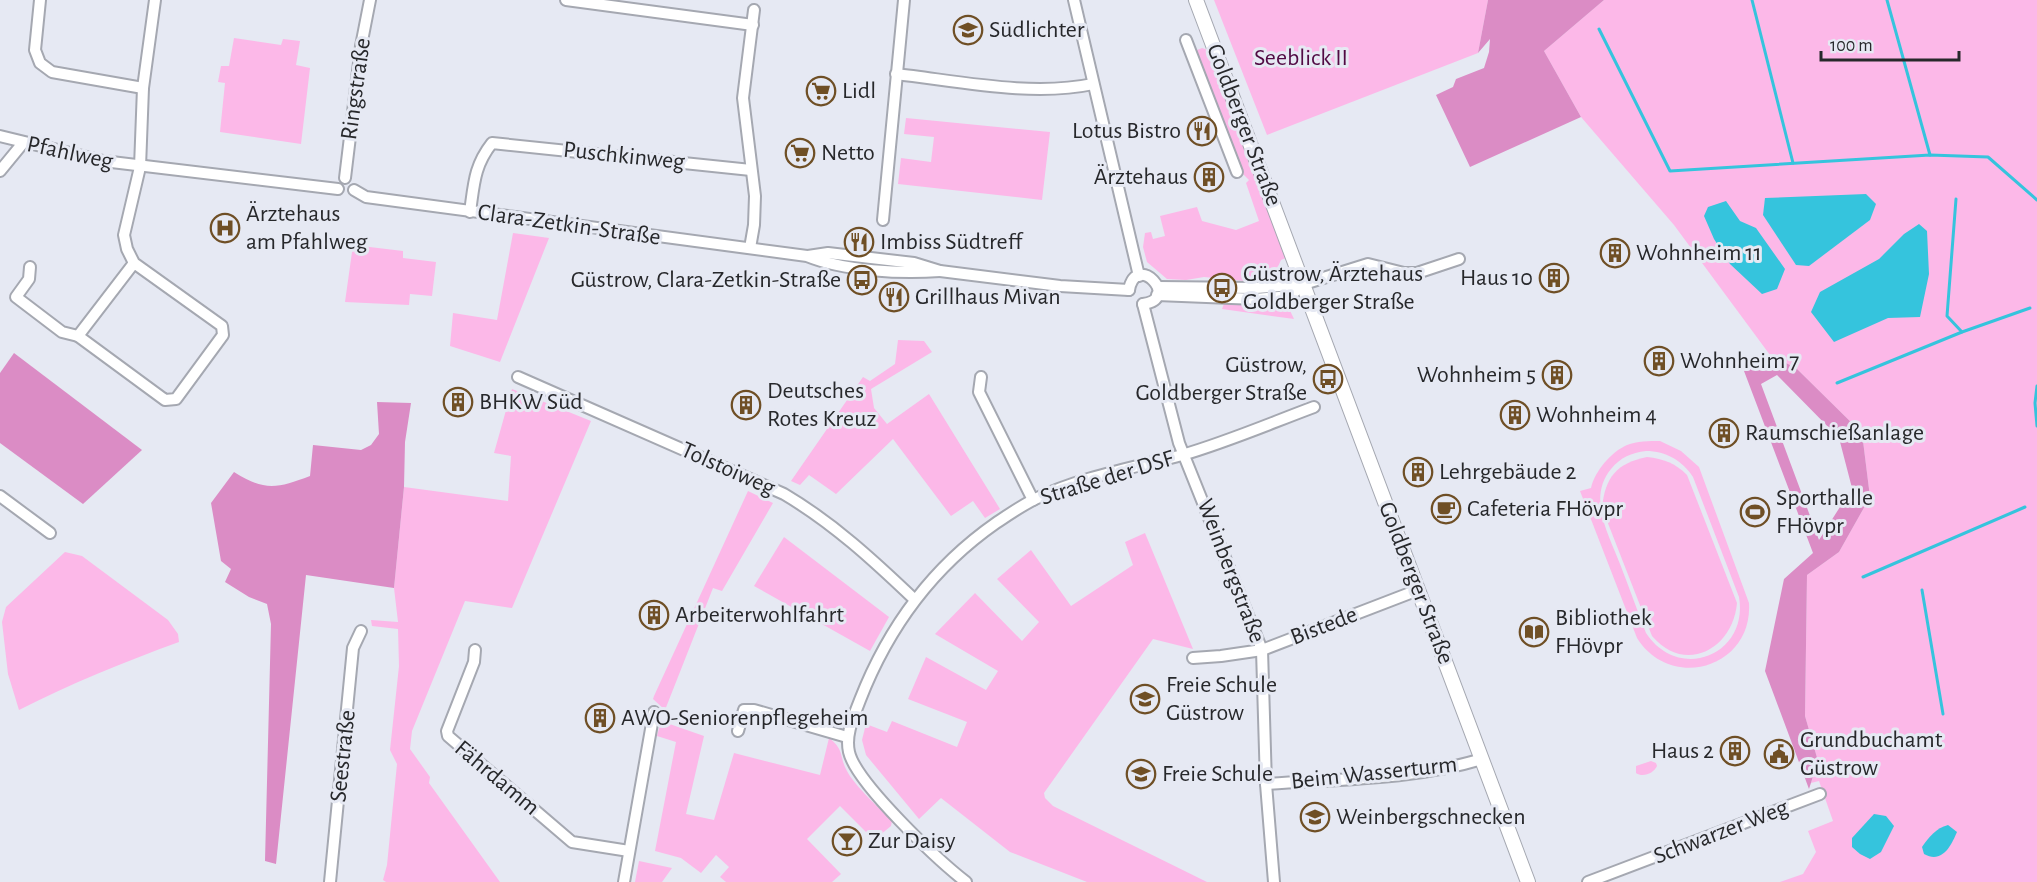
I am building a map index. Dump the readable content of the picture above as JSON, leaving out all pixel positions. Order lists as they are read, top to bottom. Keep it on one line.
{"streets":{"main road":["Goldberger Straße"],"street":["Ringstraße","Pfahlweg","Puschkinweg","Clara-Zetkin-Straße","Tolstoiweg","Straße der DSF","Weinbergstraße","Bistede","Seestraße","Beim Wasserturm","Fährdamm","Schwarzer Weg"]},"crossings":[["Ringstraße","Clara-Zetkin-Straße"],["Goldberger Straße","Bistede"],["Goldberger Straße","Beim Wasserturm"],["Pfahlweg","Clara-Zetkin-Straße"],["Puschkinweg","Clara-Zetkin-Straße"],["Clara-Zetkin-Straße","Weinbergstraße"],["Tolstoiweg","Straße der DSF"],["Straße der DSF","Weinbergstraße"],["Weinbergstraße","Bistede"],["Weinbergstraße","Beim Wasserturm"]],"parks":["Seeblick II"],"places":{"school or university":["Südlichter","Freie Schule Güstrow","Freie Schule","Weinbergschnecken"],"supermarket":["Lidl","Netto"],"restaurant":["Lotus Bistro","Imbiss Südtreff","Grillhaus Mivan"],"building":["Ärztehaus","Wohnheim 11","Haus 10","Wohnheim 7","Wohnheim 5","BHKW Süd","Deutsches Rotes Kreuz","Wohnheim 4","Raumschießanlage","Lehrgebäude 2","Arbeiterwohlfahrt","AWO-Seniorenpflegeheim","Haus 2"],"hospital":["Ärztehaus am Pfahlweg"],"bus stop":["Güstrow, Clara-Zetkin-Straße","Güstrow, Ärztehaus Goldberger Straße","Güstrow, Goldberger Straße"],"cafe":["Cafeteria FHövpr"],"sports":["Sporthalle FHövpr"],"library":["Bibliothek FHövpr"],"public building":["Grundbuchamt Güstrow"],"bar":["Zur Daisy"]},"scale_bar":"100 m"}
